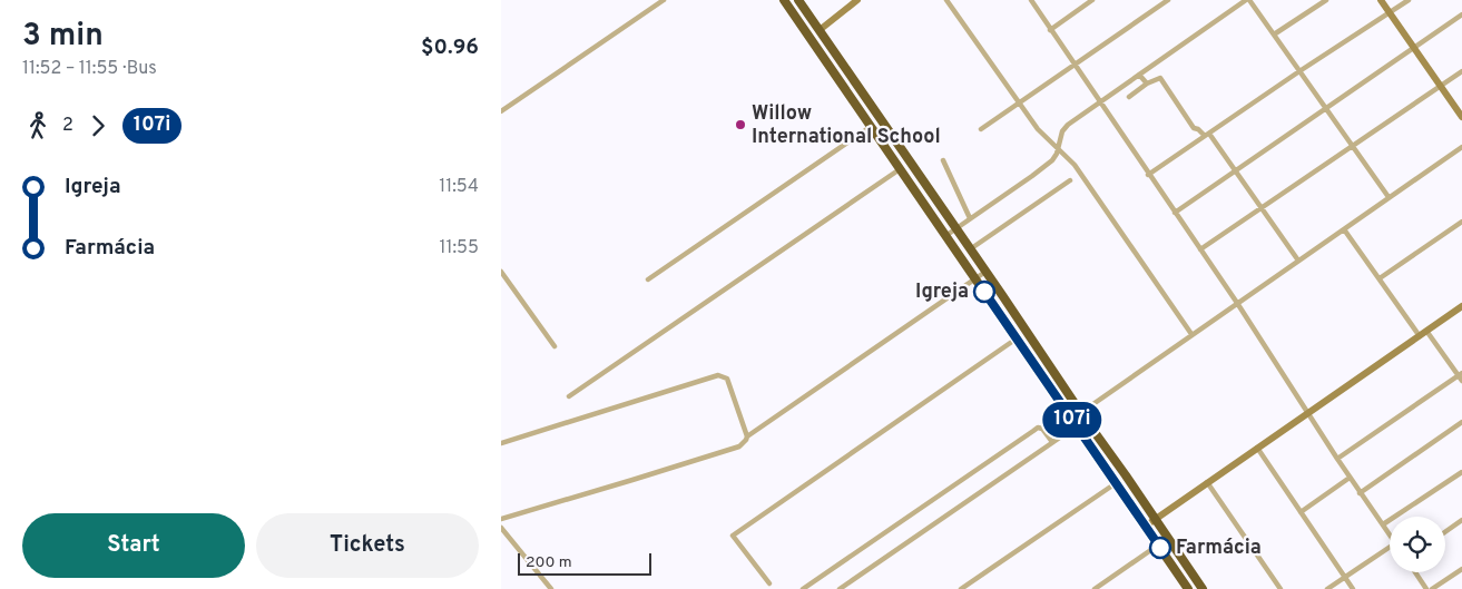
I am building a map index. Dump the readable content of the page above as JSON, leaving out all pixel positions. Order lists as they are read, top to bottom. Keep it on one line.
{"places":["Willow International School","Igreja","Farmácia"],"lines":["bus line 107i"],"scale_bar":"200 m","page":{"heading":["3 min","11:52 – 11:55 · Bus","$0.96"],"on_map":"107i","legs":["2","107i"],"list":[{"name":"Igreja","value":"11:54"},{"name":"Farmácia","value":"11:55"}],"buttons":["Start","Tickets"],"scale":"200 m"}}
